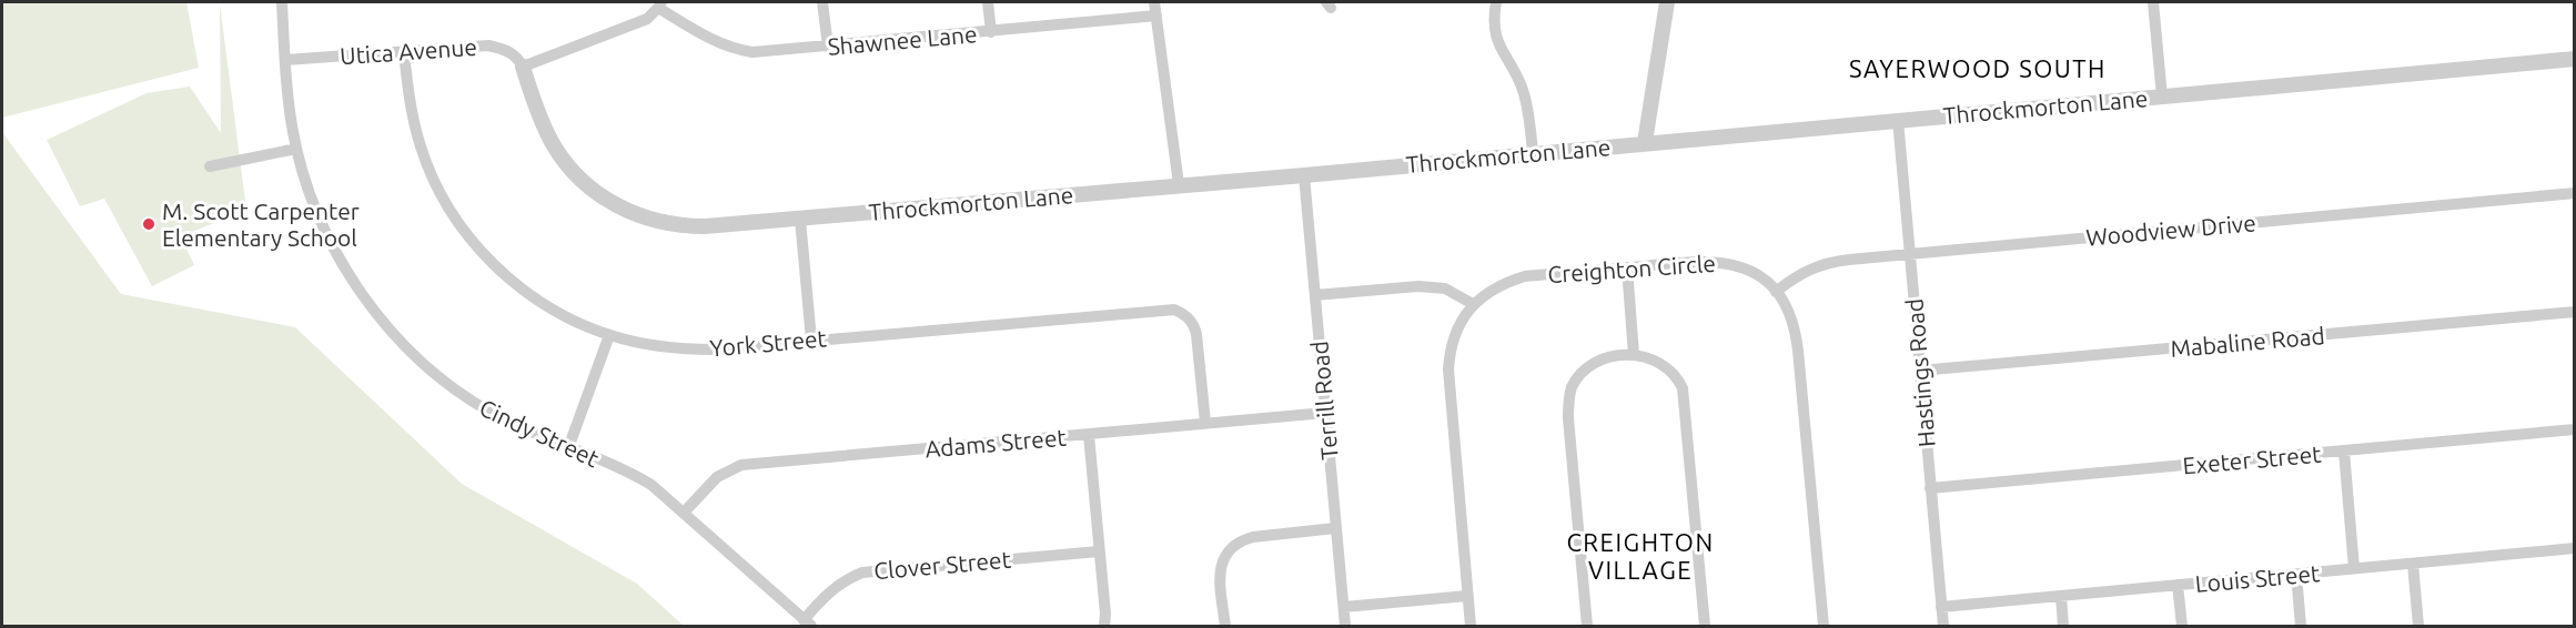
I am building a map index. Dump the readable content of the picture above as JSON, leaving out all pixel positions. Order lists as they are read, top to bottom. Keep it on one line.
{"streets":{"street":["Shawnee Lane","Utica Avenue","Throckmorton Lane","Woodview Drive","Creighton Circle","Mabaline Road","York Street","Hastings Road","Terrill Road","Cindy Street","Adams Street","Exeter Street","Clover Street","Louis Street"]},"crossings":[["Utica Avenue","Throckmorton Lane"],["Utica Avenue","York Street"],["Utica Avenue","Cindy Street"],["Throckmorton Lane","Hastings Road"],["Throckmorton Lane","Terrill Road"],["Woodview Drive","Creighton Circle"],["Woodview Drive","Hastings Road"],["Mabaline Road","Hastings Road"],["York Street","Adams Street"],["Hastings Road","Exeter Street"],["Hastings Road","Louis Street"],["Terrill Road","Adams Street"],["Cindy Street","Adams Street"],["Cindy Street","Clover Street"]],"districts":["SAYERWOOD SOUTH","CREIGHTON VILLAGE"],"places":["M. Scott Carpenter Elementary School"]}
